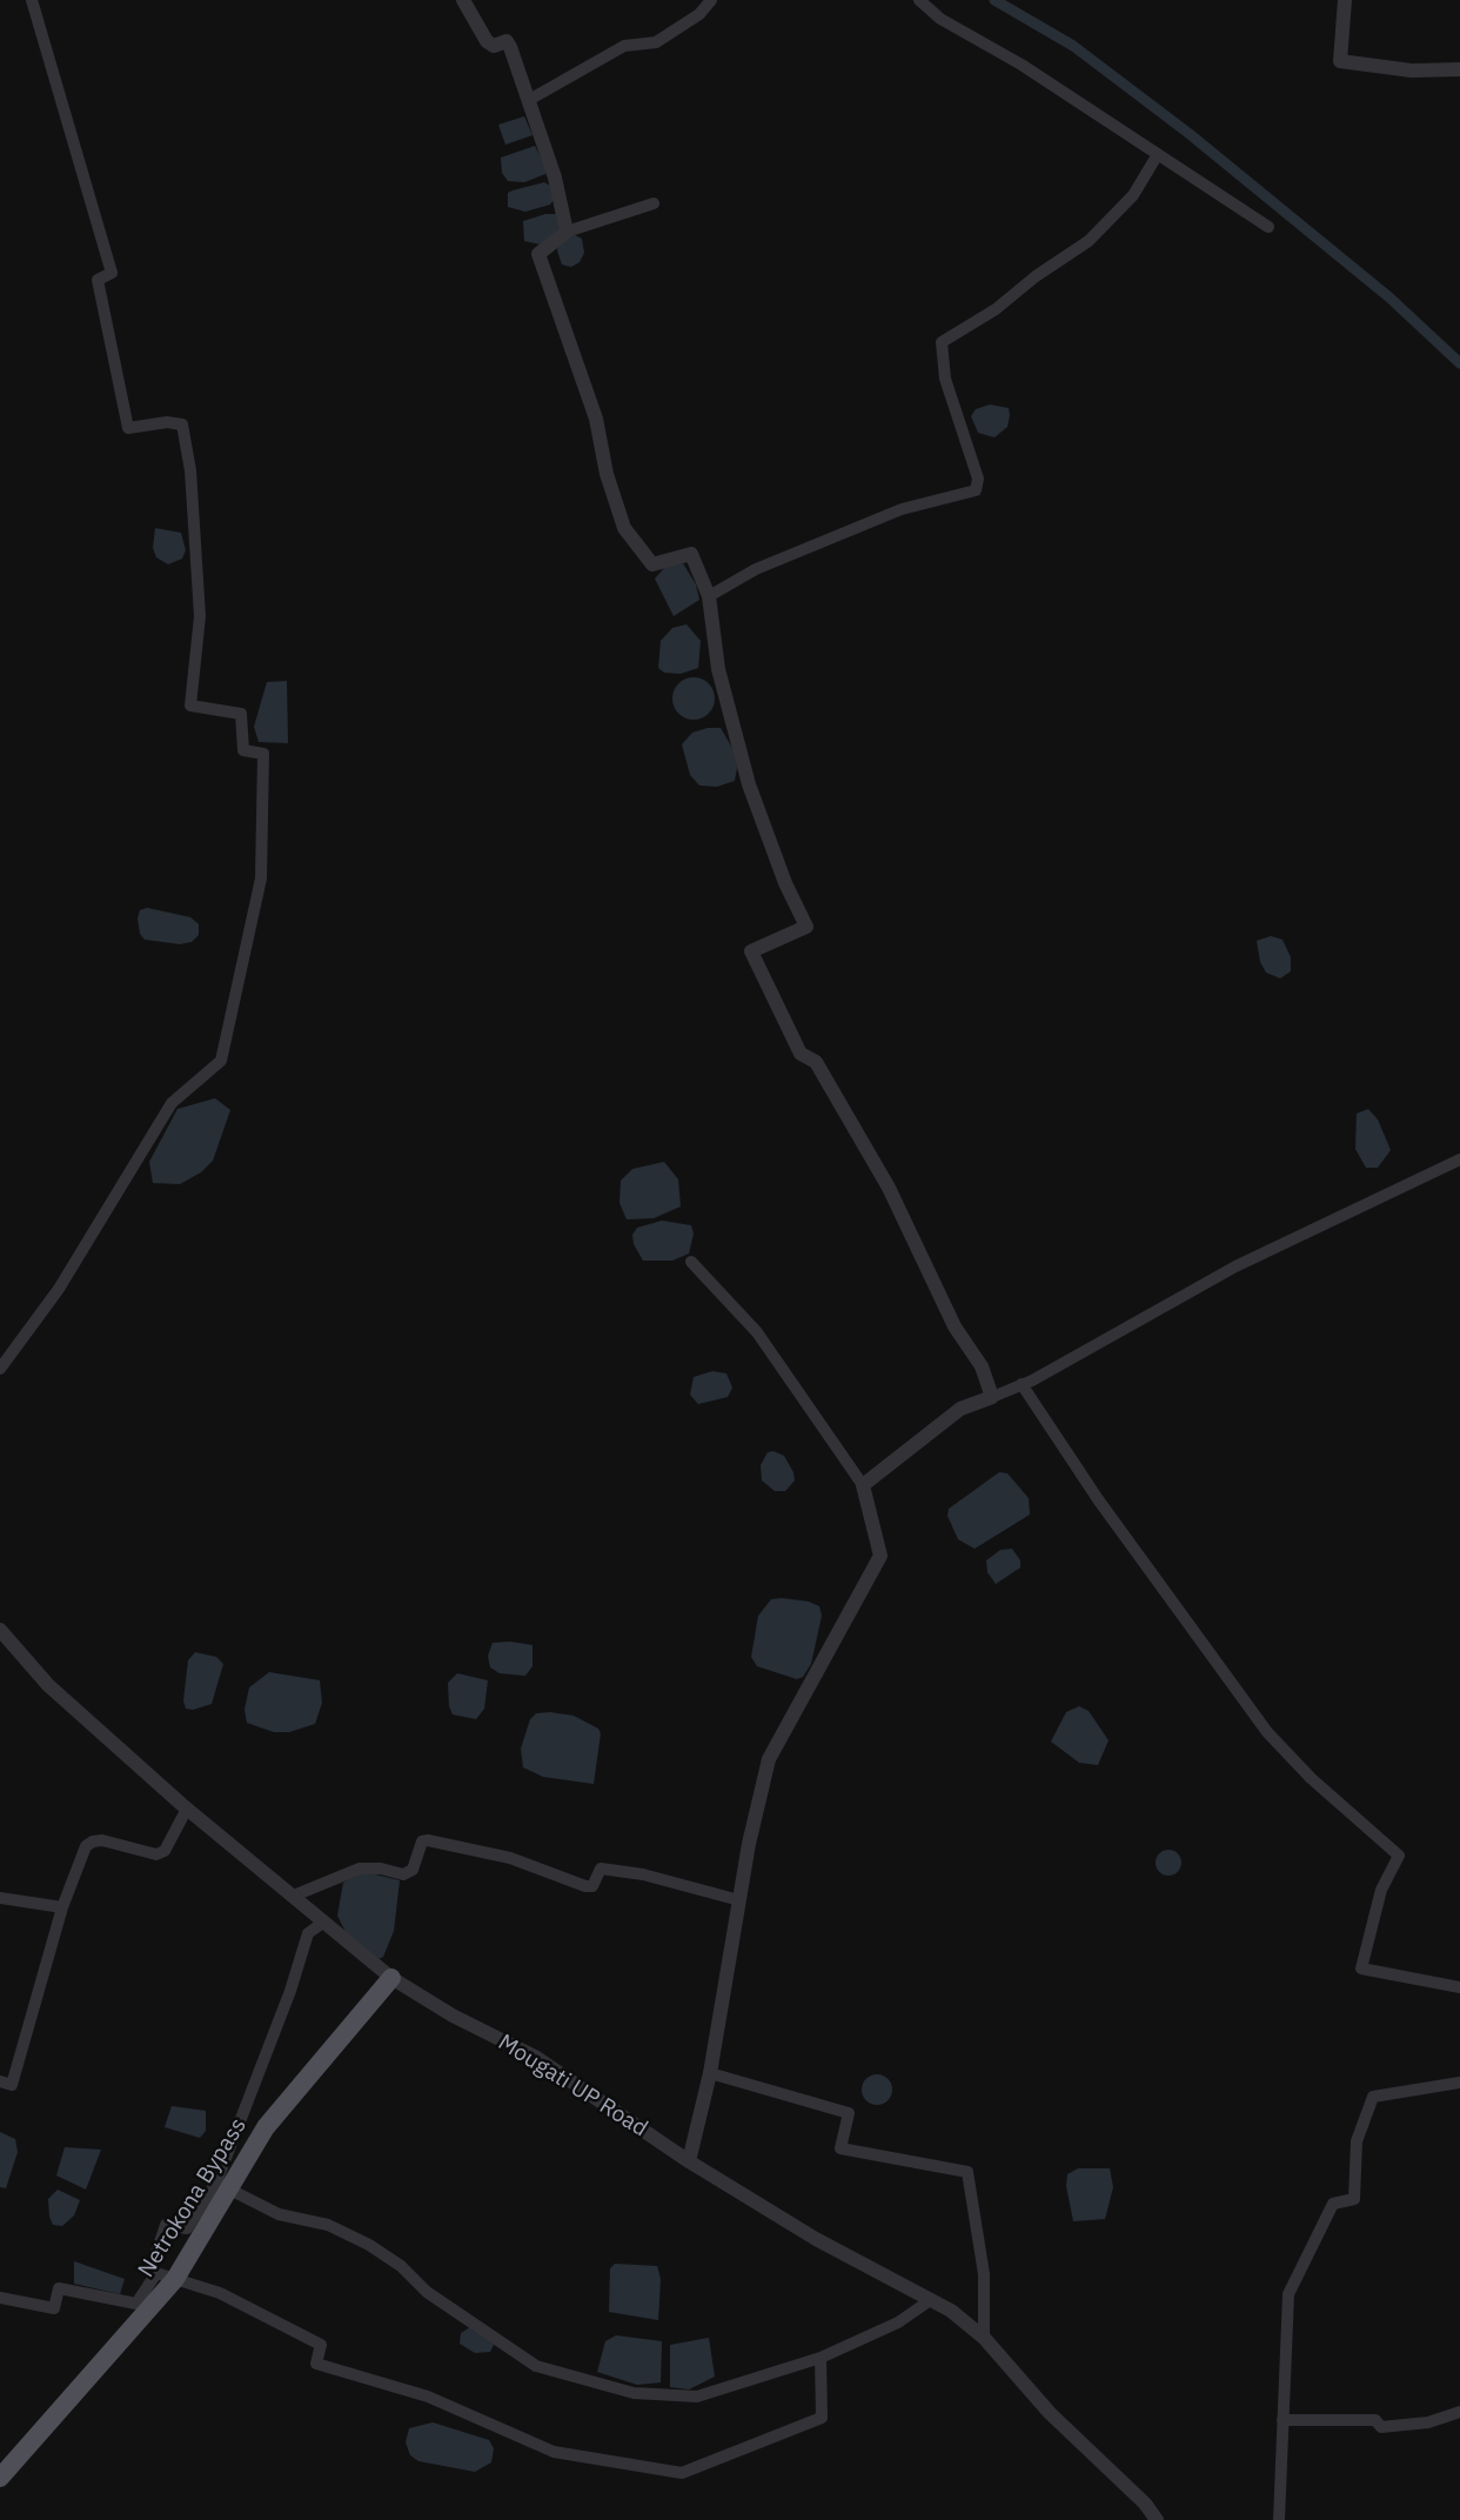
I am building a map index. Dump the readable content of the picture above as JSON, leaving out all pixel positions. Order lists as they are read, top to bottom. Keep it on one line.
{"streets":{"main road":["Netrokona Bypass"],"street":["Mougati UP Road"]},"crossings":[["Mougati UP Road","Netrokona Bypass"]]}
